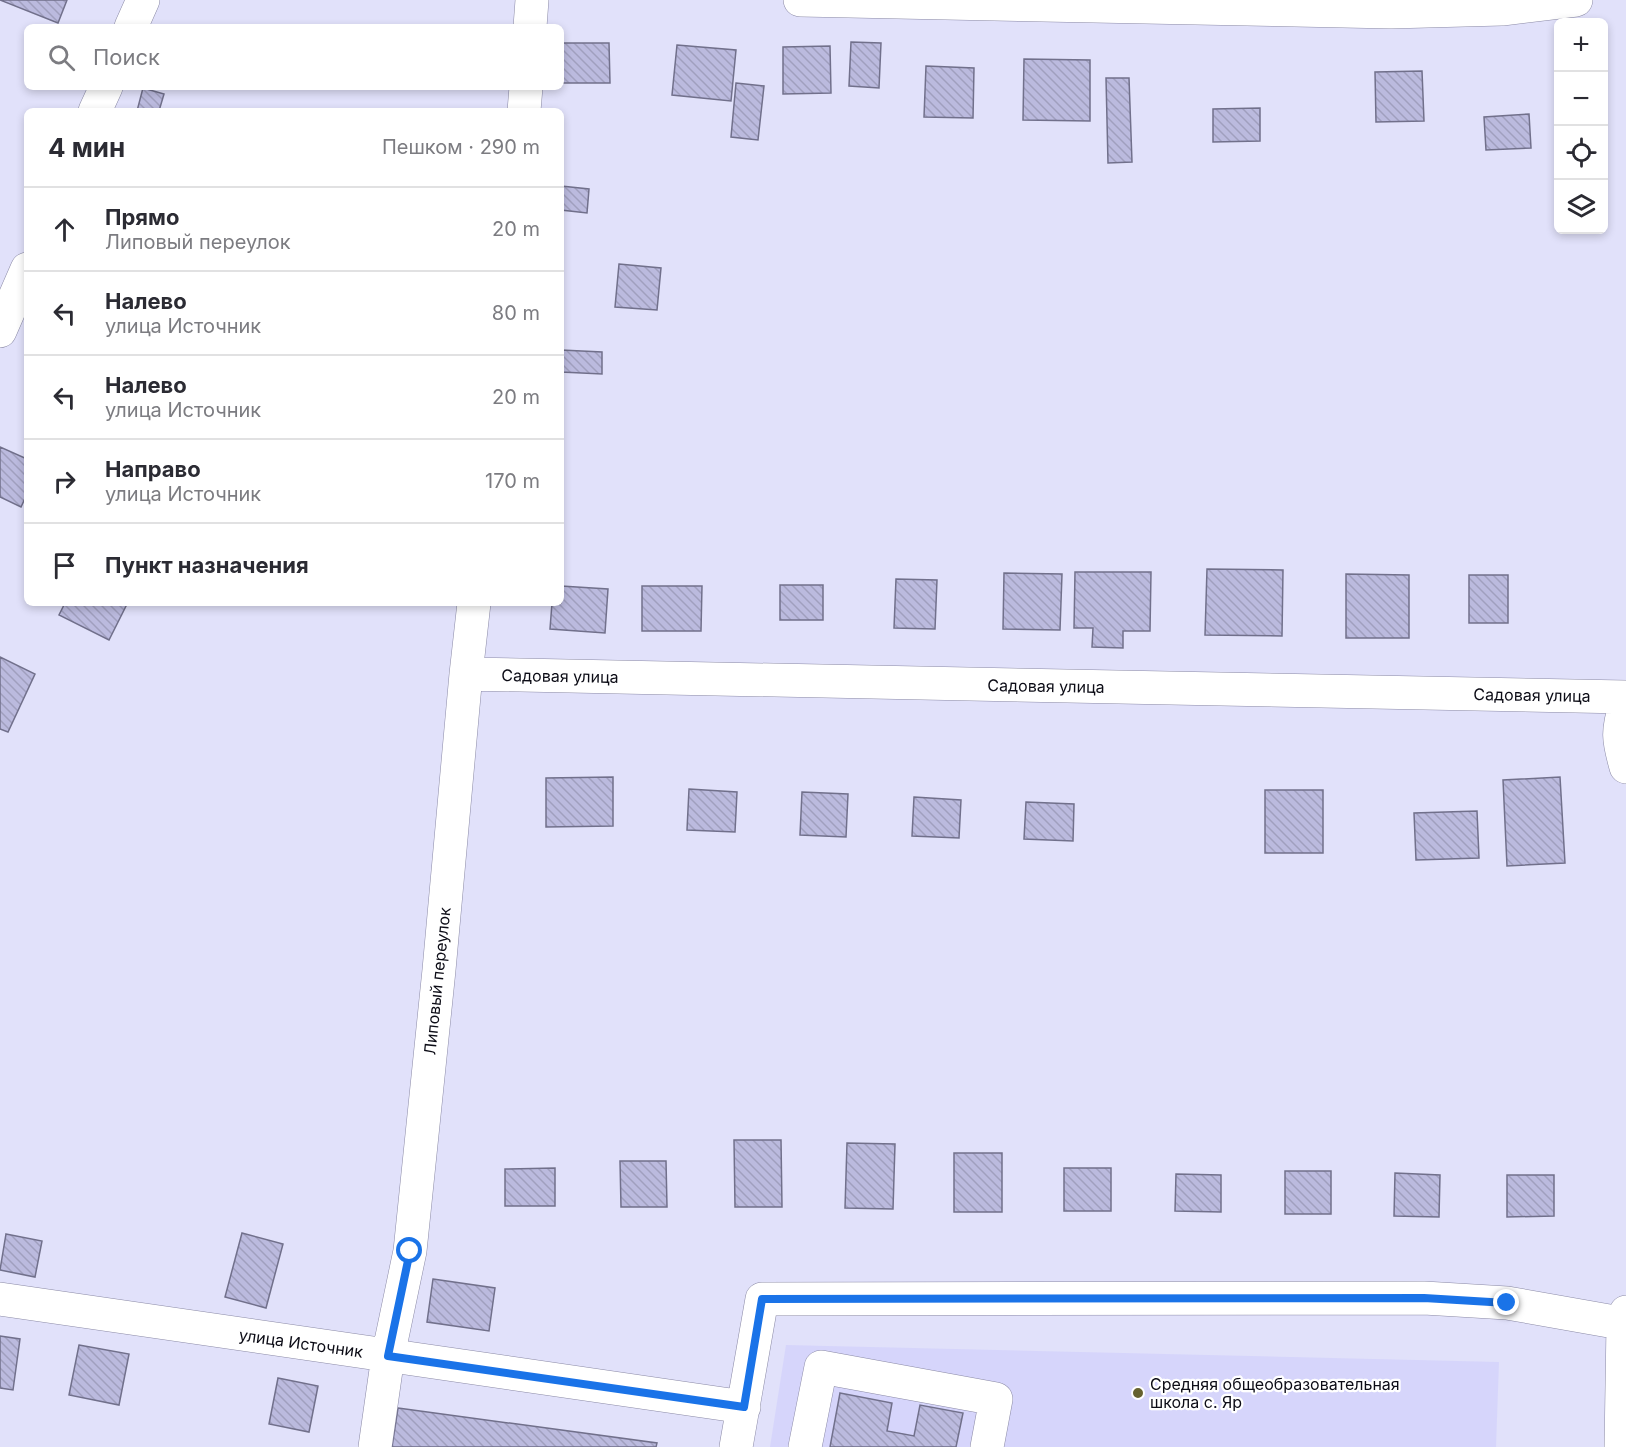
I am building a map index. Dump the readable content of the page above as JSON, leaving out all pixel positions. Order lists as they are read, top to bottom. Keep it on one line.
{"streets":{"street":["Садовая улица","Липовый переулок","улица Источник"]},"crossings":[["Садовая улица","Липовый переулок"],["Липовый переулок","улица Источник"]],"places":["Средняя общеобразовательная школа с. Яр"],"page":{"map_buttons":["+","−"],"search":"Поиск","heading":["4 мин","Пешком · 290 m"],"list":[["Прямо","Липовый переулок","20 m"],["Налево","улица Источник","80 m"],["Налево","улица Источник","20 m"],["Направо","улица Источник","170 m"],"Пункт назначения"]}}
